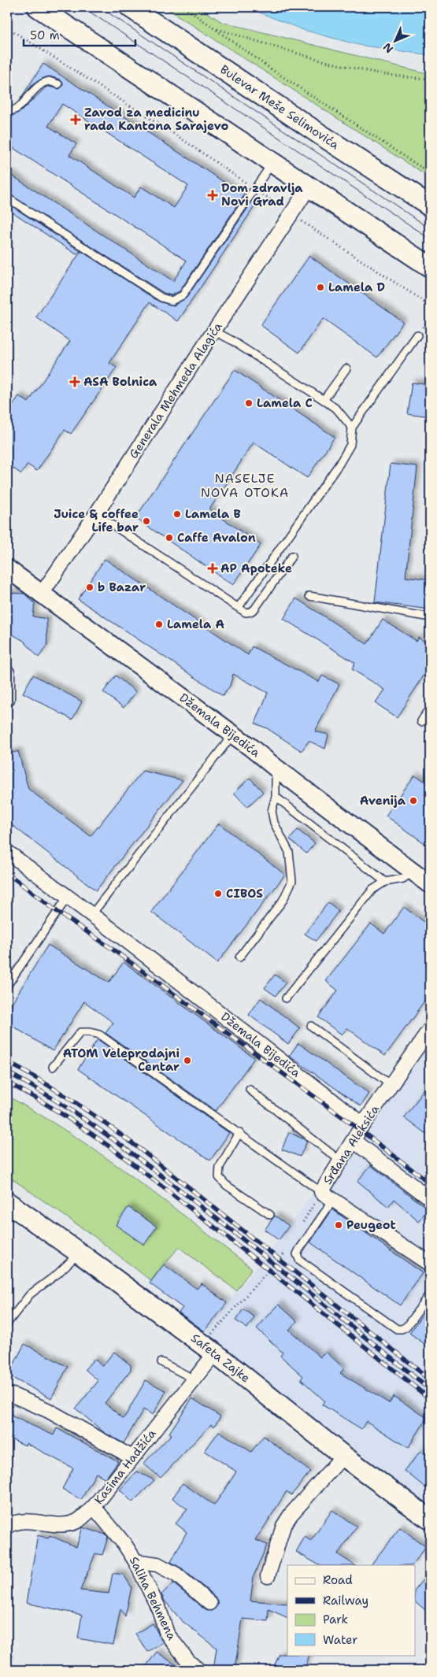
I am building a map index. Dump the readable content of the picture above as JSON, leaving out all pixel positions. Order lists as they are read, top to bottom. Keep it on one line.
{"streets":{"main road":["Bulevar Meše Selimovića","Safeta Zajke"],"street":["Generala Mehmeda Alagića","Džemala Bijedića","Srđana Aleksića","Kasima Hadžića","Saliha Behmena"]},"crossings":[["Generala Mehmeda Alagića","Džemala Bijedića"],["Džemala Bijedića","Srđana Aleksića"],["Safeta Zajke","Kasima Hadžića"],["Kasima Hadžića","Saliha Behmena"]],"districts":["NASELJE NOVA OTOKA"],"places":{"health":["Zavod za medicinu rada Kantona Sarajevo","Dom zdravlja Novi Grad","ASA Bolnica","AP Apoteke"],"other":["Lamela D","Lamela C","Lamela B","Juice & coffee Life bar","Caffe Avalon","b Bazar","Lamela A","Avenija","CIBOS","ATOM Veleprodajni Centar","Peugeot"]},"legend":["Road","Railway","Park","Water"],"scale_bar":"50 m","north":"bottom left"}
